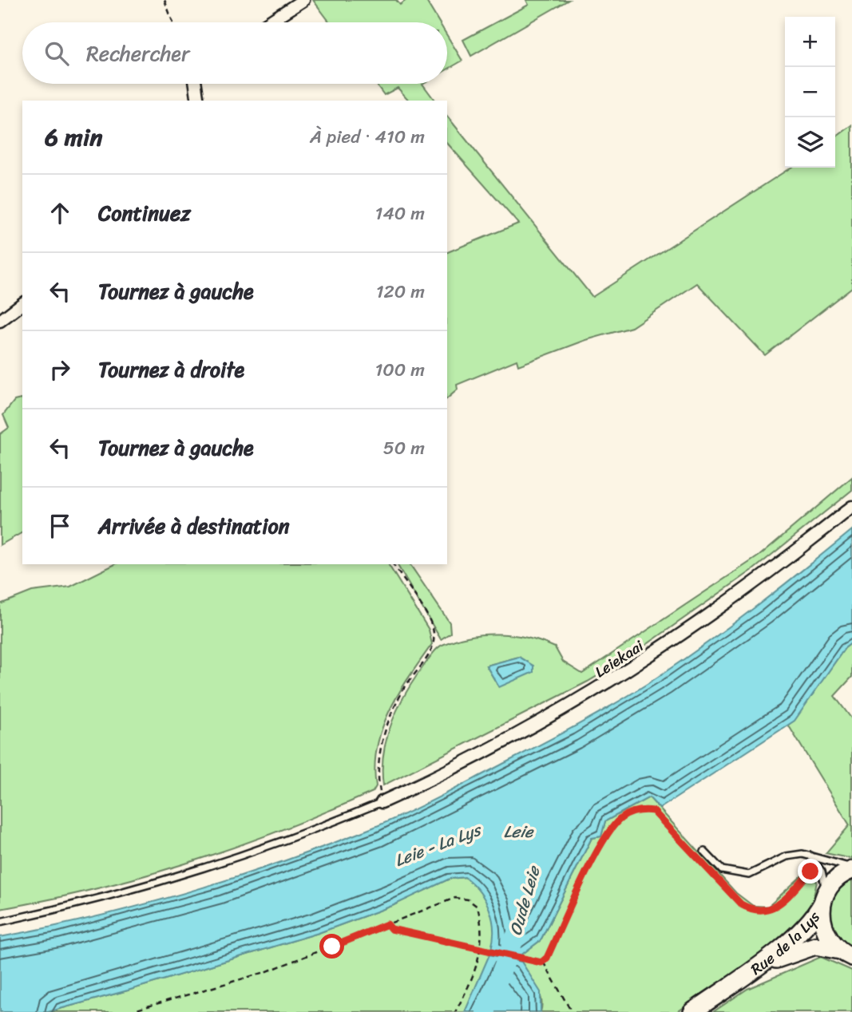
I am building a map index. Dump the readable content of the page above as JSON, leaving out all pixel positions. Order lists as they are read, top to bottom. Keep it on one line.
{"streets":{"main road":["Rue de la Lys"],"street":["Leiekaai"]},"water":["Leie","Leie - La Lys","Oude Leie"],"page":{"map_buttons":["+","−"],"search":"Rechercher","heading":["6 min","À pied · 410 m"],"list":[["Continuez","140 m"],["Tournez à gauche","120 m"],["Tournez à droite","100 m"],["Tournez à gauche","50 m"],"Arrivée à destination"]}}
